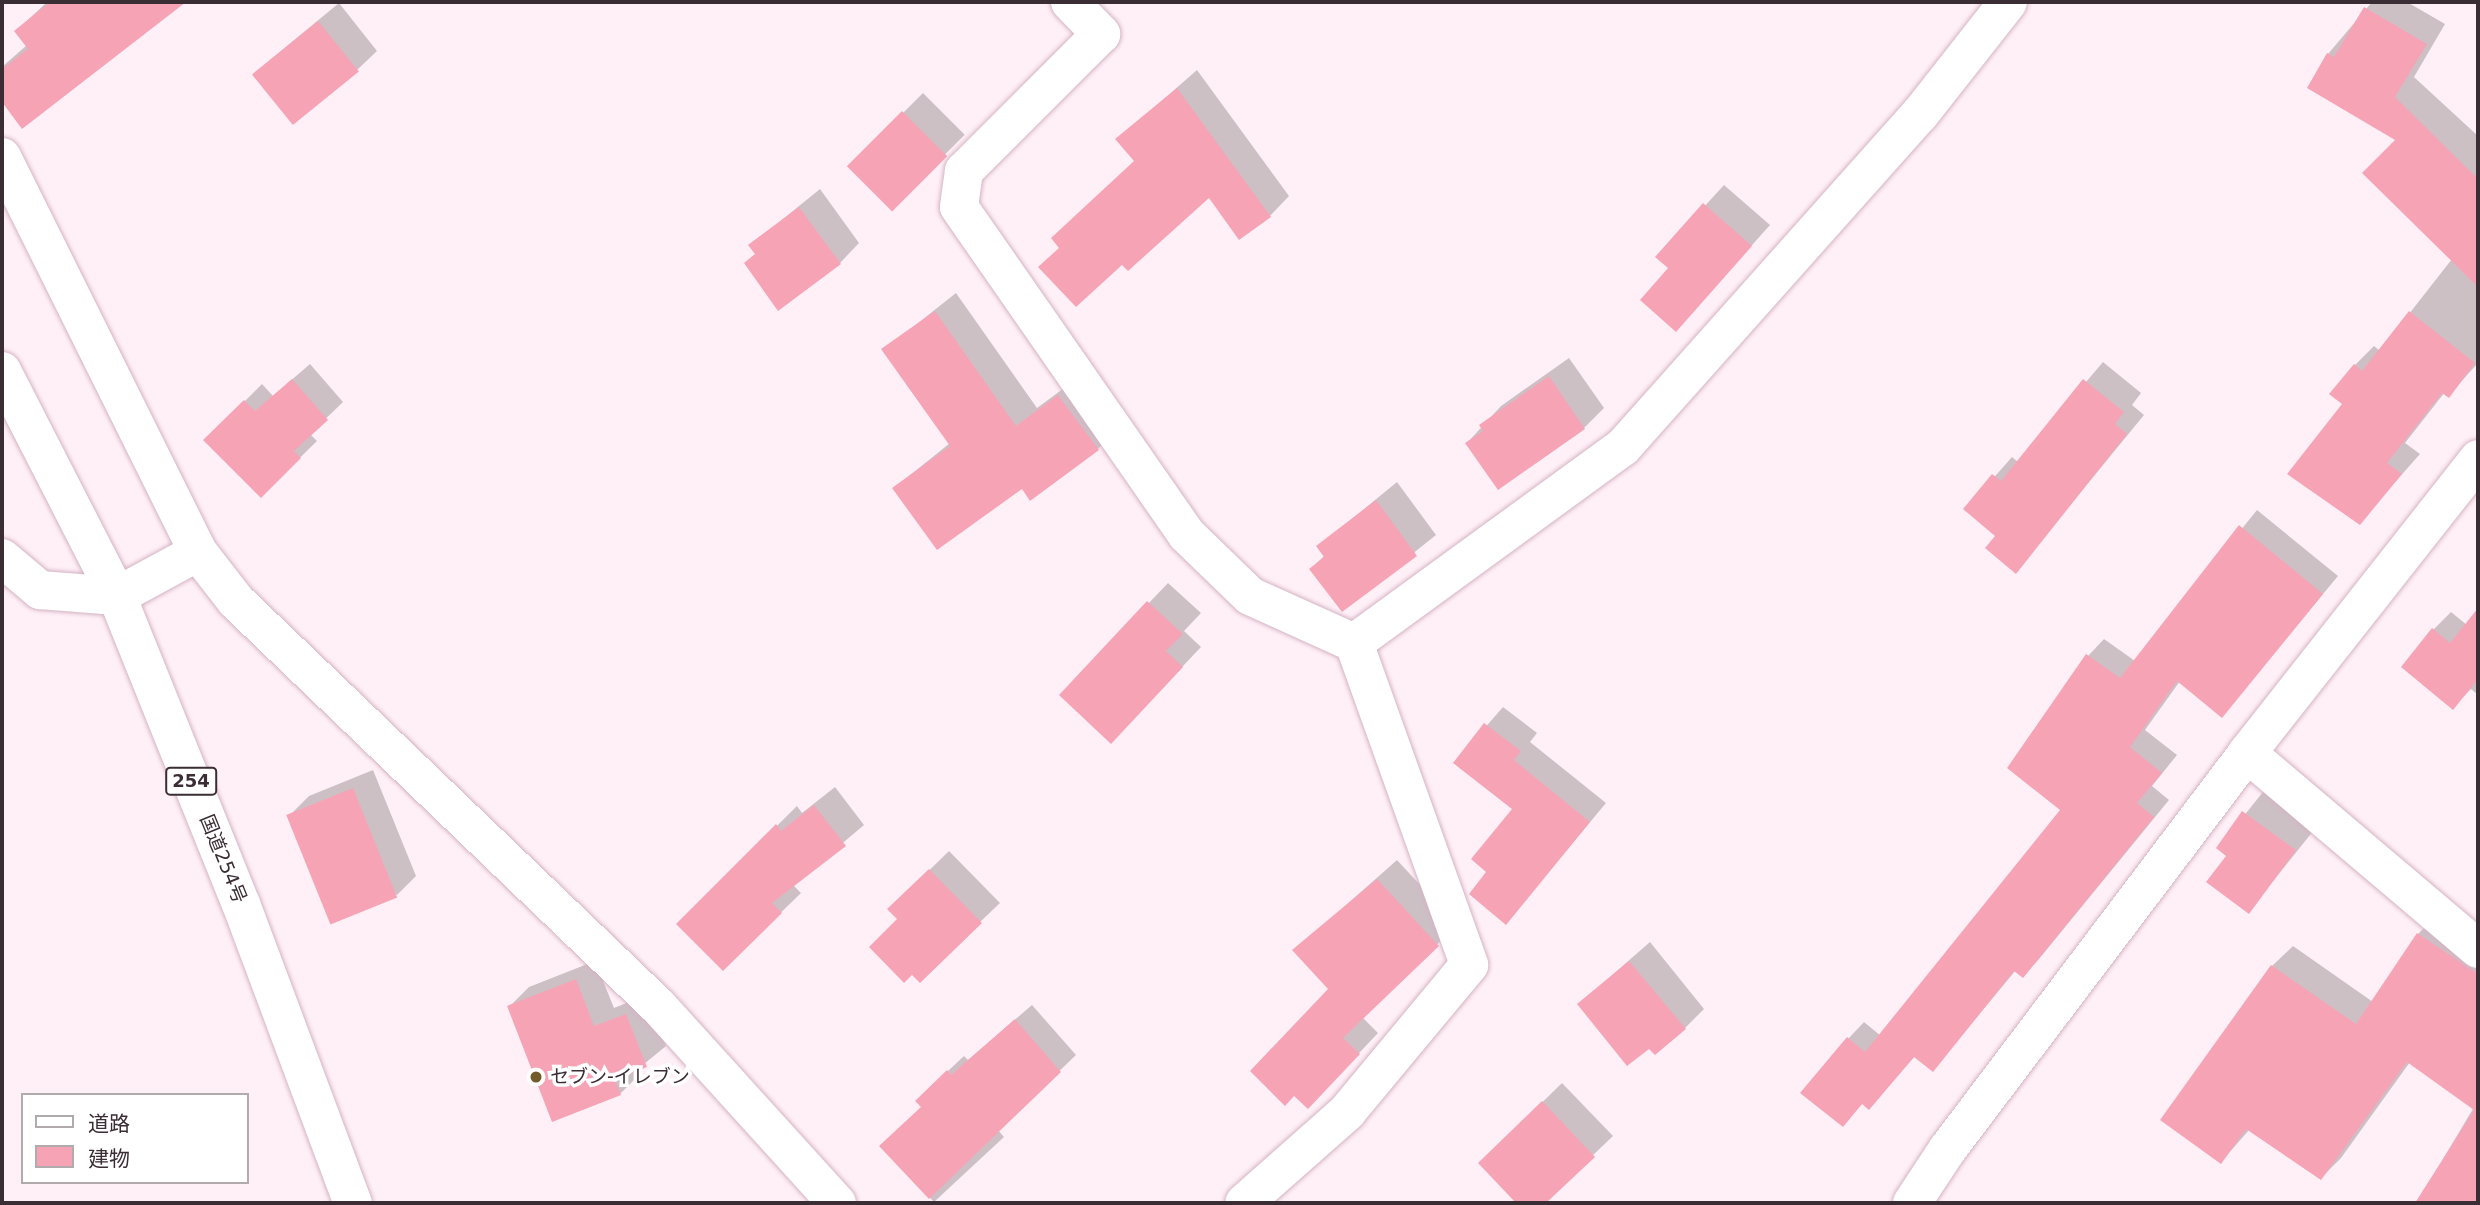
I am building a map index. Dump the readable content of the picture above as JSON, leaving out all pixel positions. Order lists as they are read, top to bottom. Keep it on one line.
{"streets":{"main road":["254","国道254号"]},"places":["セブン-イレブン"],"legend":["道路","建物"]}
